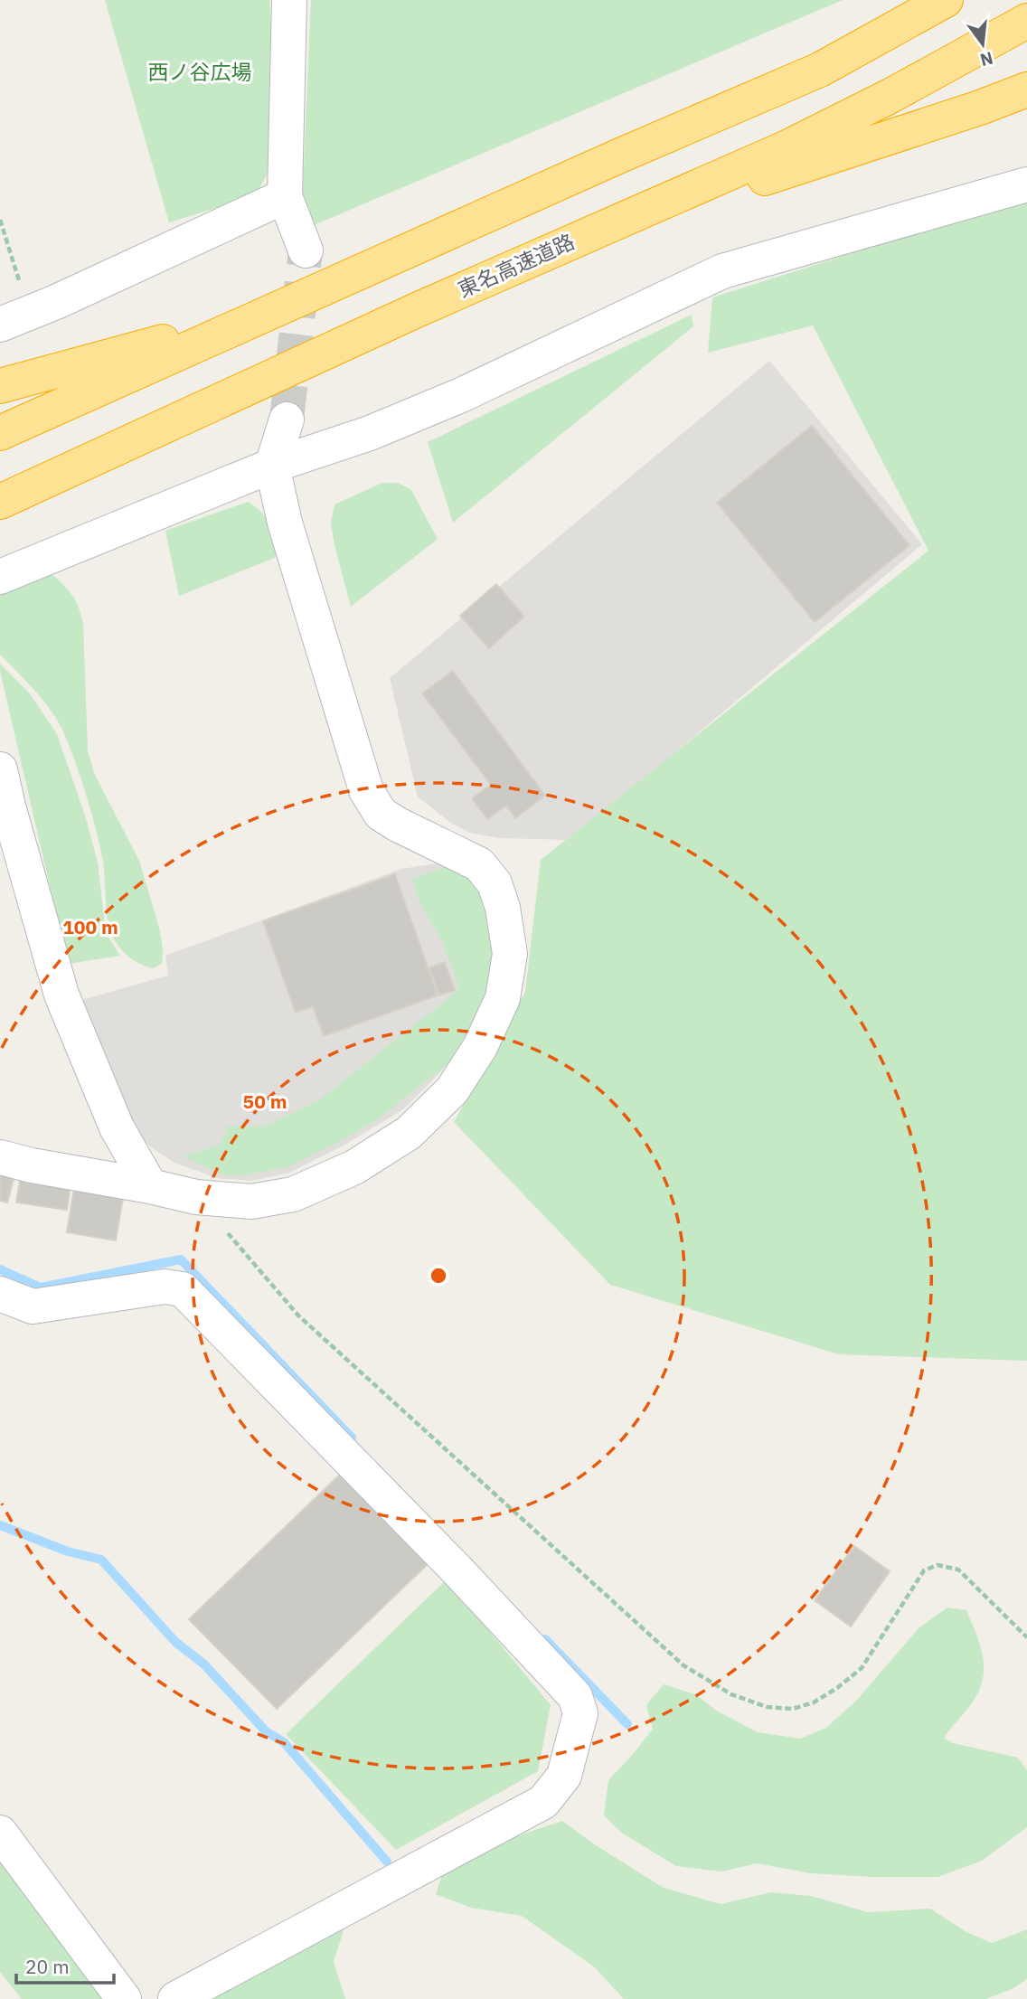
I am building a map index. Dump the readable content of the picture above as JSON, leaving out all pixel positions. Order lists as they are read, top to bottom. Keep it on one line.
{"streets":{"highway":["東名高速道路"]},"parks":["西ノ谷広場"],"scale_bar":"20 m","north":"bottom","rings":["100 m","50 m"]}
